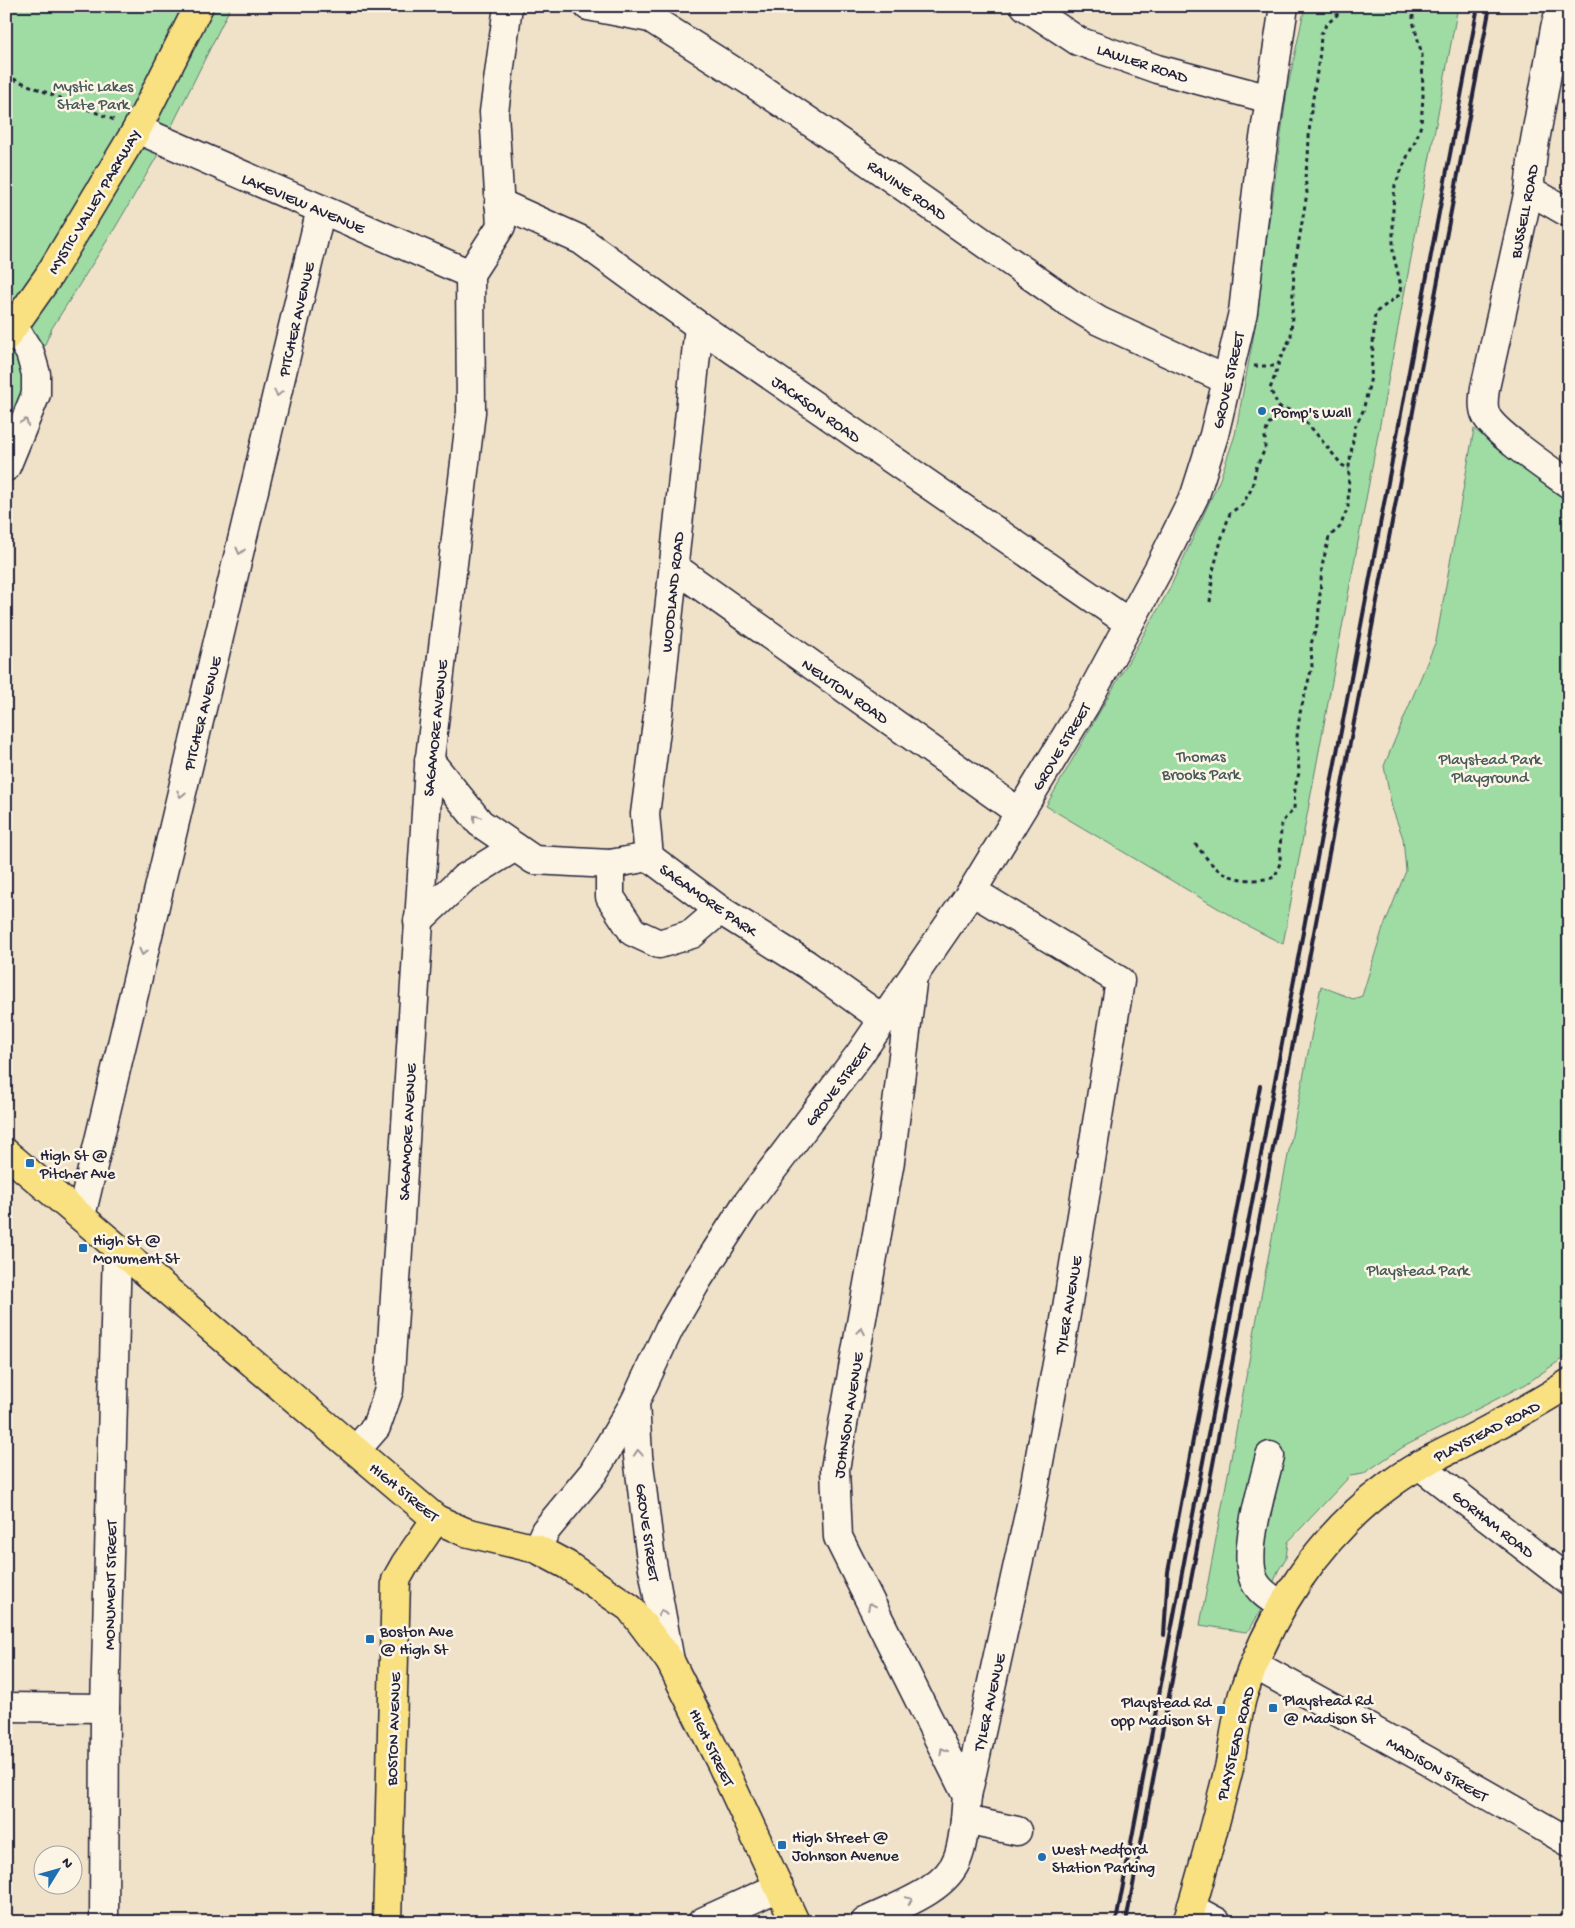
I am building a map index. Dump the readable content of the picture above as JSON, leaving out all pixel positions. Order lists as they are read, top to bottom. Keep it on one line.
{"streets":{"main road":["MYSTIC VALLEY PARKWAY","PLAYSTEAD ROAD","HIGH STREET","BOSTON AVENUE"],"street":["LAWLER ROAD","RAVINE ROAD","LAKEVIEW AVENUE","BUSSELL ROAD","PITCHER AVENUE","GROVE STREET","JACKSON ROAD","WOODLAND ROAD","NEWTON ROAD","SAGAMORE AVENUE","SAGAMORE PARK","TYLER AVENUE","JOHNSON AVENUE","GORHAM ROAD","MONUMENT STREET","MADISON STREET"]},"crossings":[["LAWLER ROAD","GROVE STREET"],["RAVINE ROAD","GROVE STREET"],["MYSTIC VALLEY PARKWAY","LAKEVIEW AVENUE"],["LAKEVIEW AVENUE","PITCHER AVENUE"],["LAKEVIEW AVENUE","SAGAMORE AVENUE"],["PITCHER AVENUE","HIGH STREET"],["GROVE STREET","JACKSON ROAD"],["GROVE STREET","NEWTON ROAD"],["GROVE STREET","SAGAMORE PARK"],["GROVE STREET","TYLER AVENUE"],["GROVE STREET","JOHNSON AVENUE"],["GROVE STREET","HIGH STREET"],["JACKSON ROAD","WOODLAND ROAD"],["WOODLAND ROAD","NEWTON ROAD"],["WOODLAND ROAD","SAGAMORE PARK"],["SAGAMORE AVENUE","SAGAMORE PARK"],["SAGAMORE AVENUE","HIGH STREET"],["TYLER AVENUE","JOHNSON AVENUE"],["PLAYSTEAD ROAD","GORHAM ROAD"],["PLAYSTEAD ROAD","MADISON STREET"],["HIGH STREET","MONUMENT STREET"],["HIGH STREET","BOSTON AVENUE"]],"one_way":["PITCHER AVENUE","JOHNSON AVENUE"],"parks":["Mystic Lakes State Park","Thomas Brooks Park","Playstead Park Playground","Playstead Park"],"places":{"other":["Pomp's Wall","West Medford Station Parking"],"transit":["High St @ Pitcher Ave","High St @ Monument St","Boston Ave @ High St","Playstead Rd @ Madison St","Playstead Rd opp Madison St","High Street @ Johnson Avenue"]},"north":"top right"}
